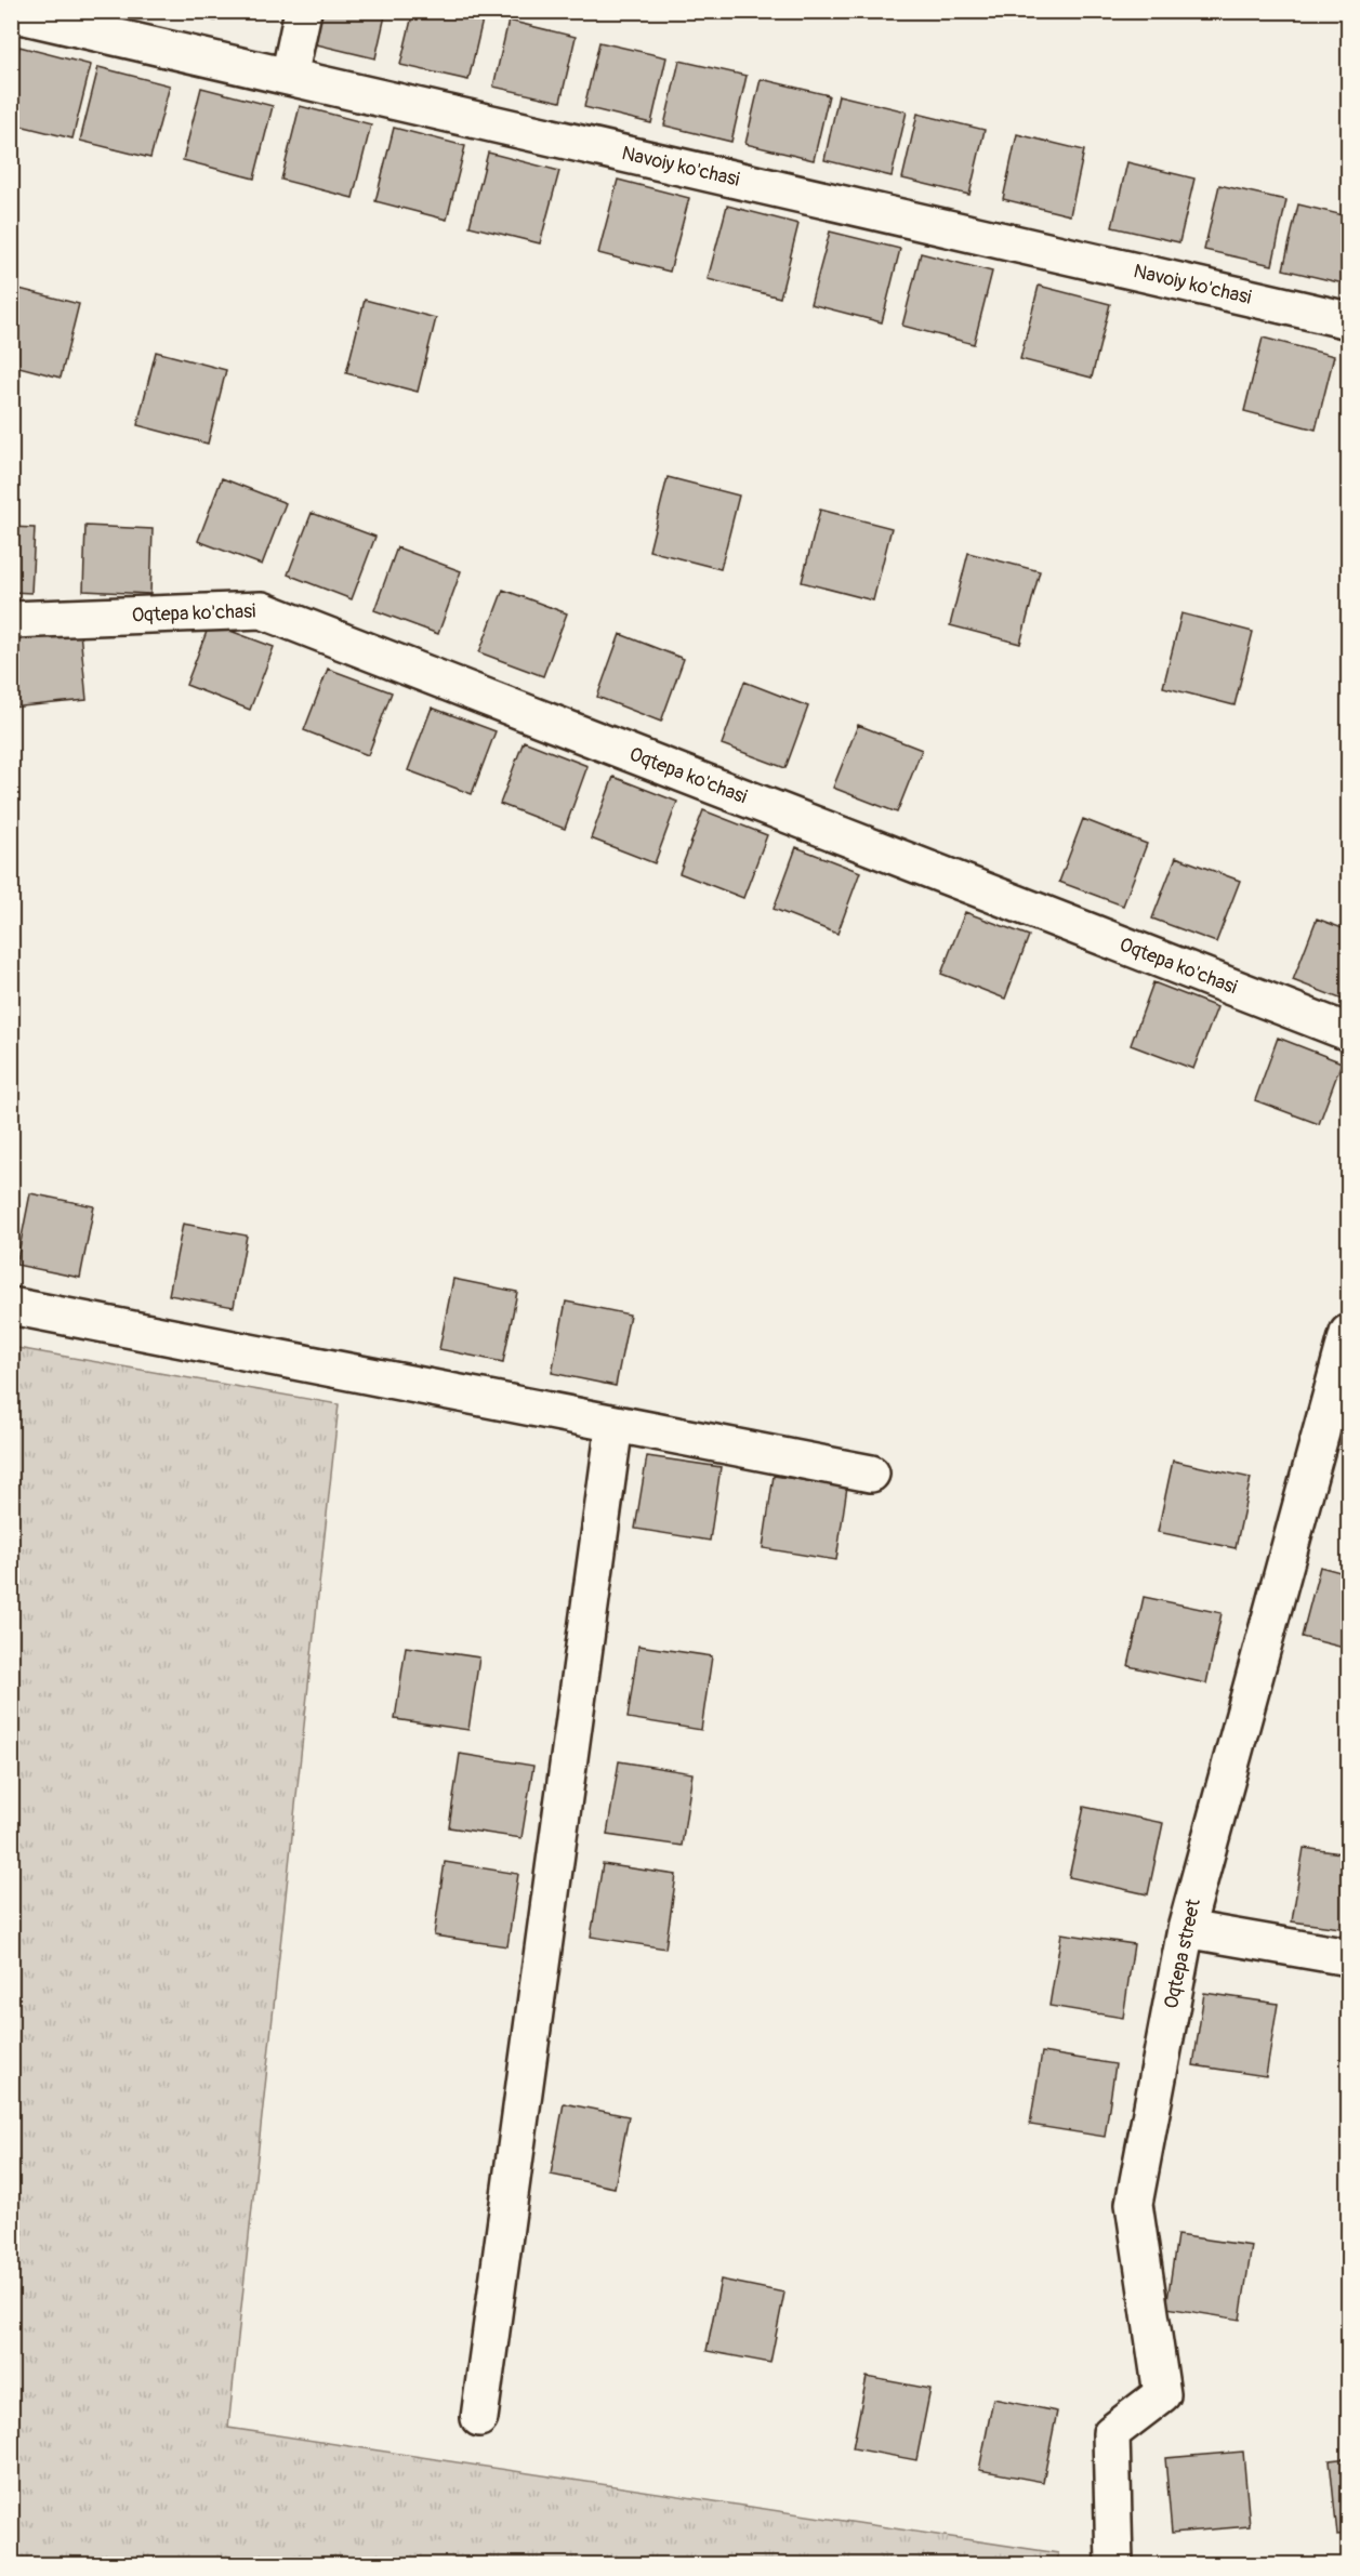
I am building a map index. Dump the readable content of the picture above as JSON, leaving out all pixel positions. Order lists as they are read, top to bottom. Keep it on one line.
{"streets":{"street":["Navoiy ko'chasi","Oqtepa ko'chasi","Oqtepa street"]}}
